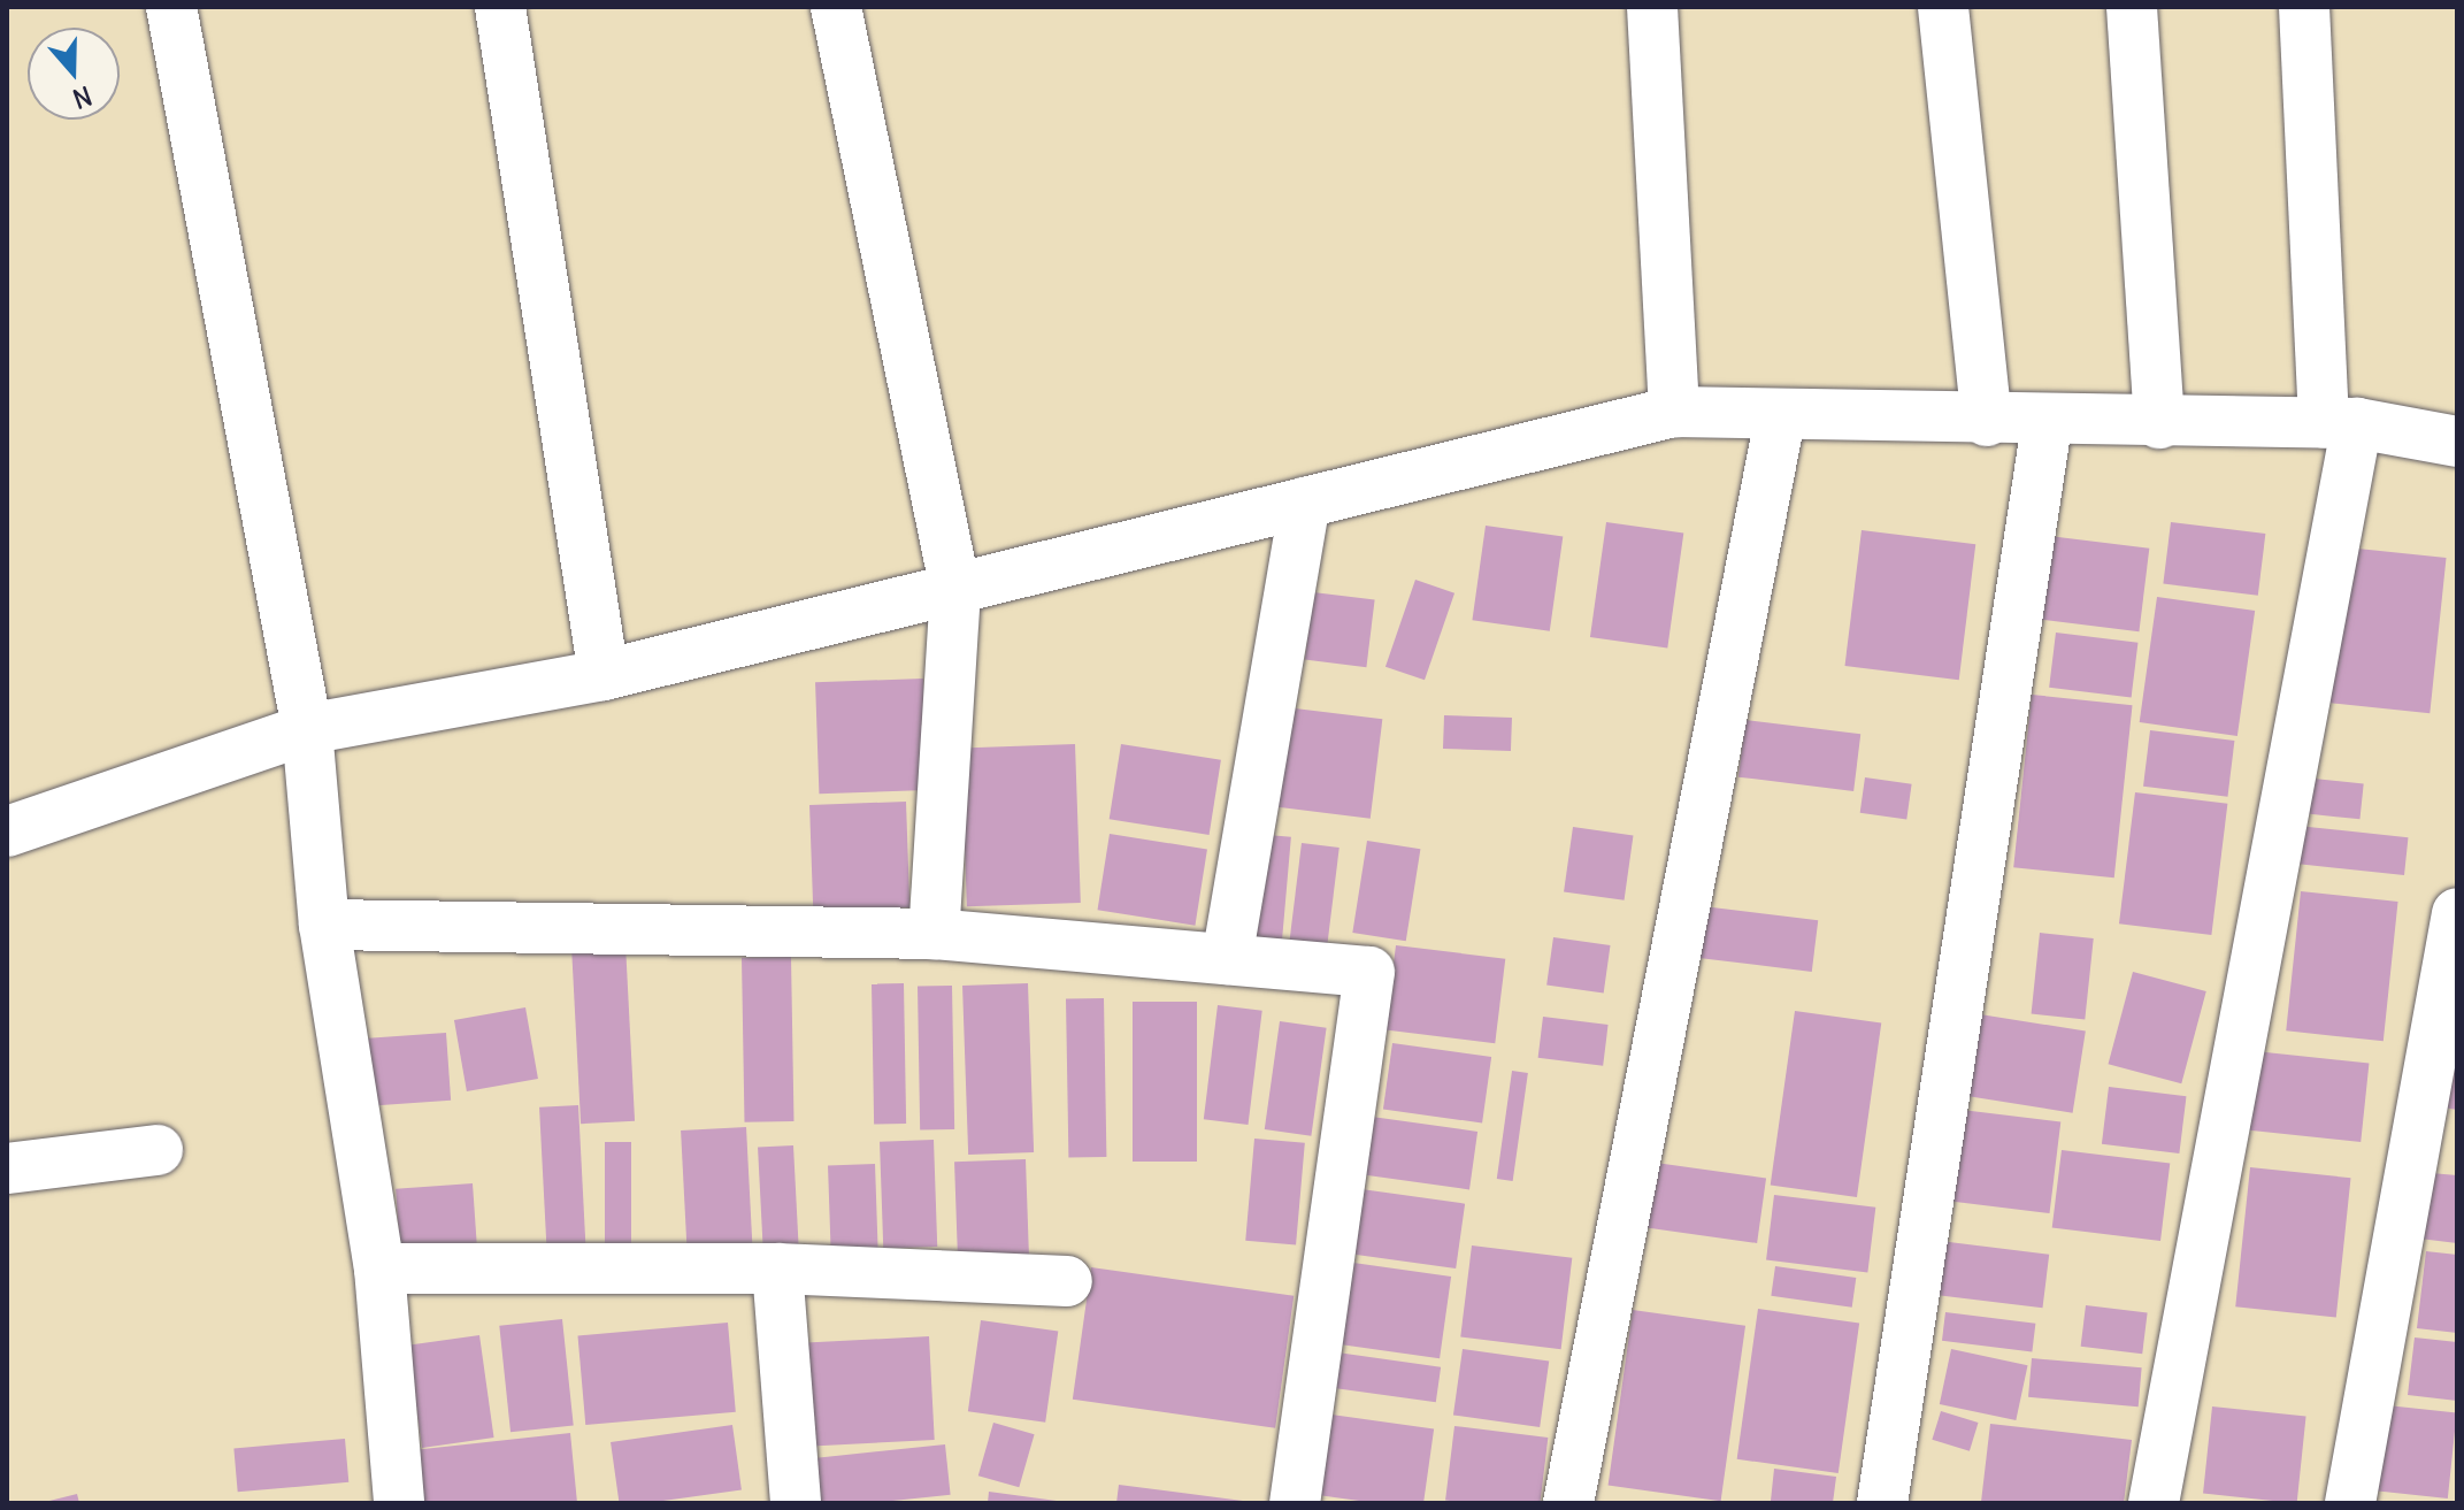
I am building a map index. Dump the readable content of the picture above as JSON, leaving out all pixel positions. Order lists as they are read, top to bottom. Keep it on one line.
{"north":"bottom"}
